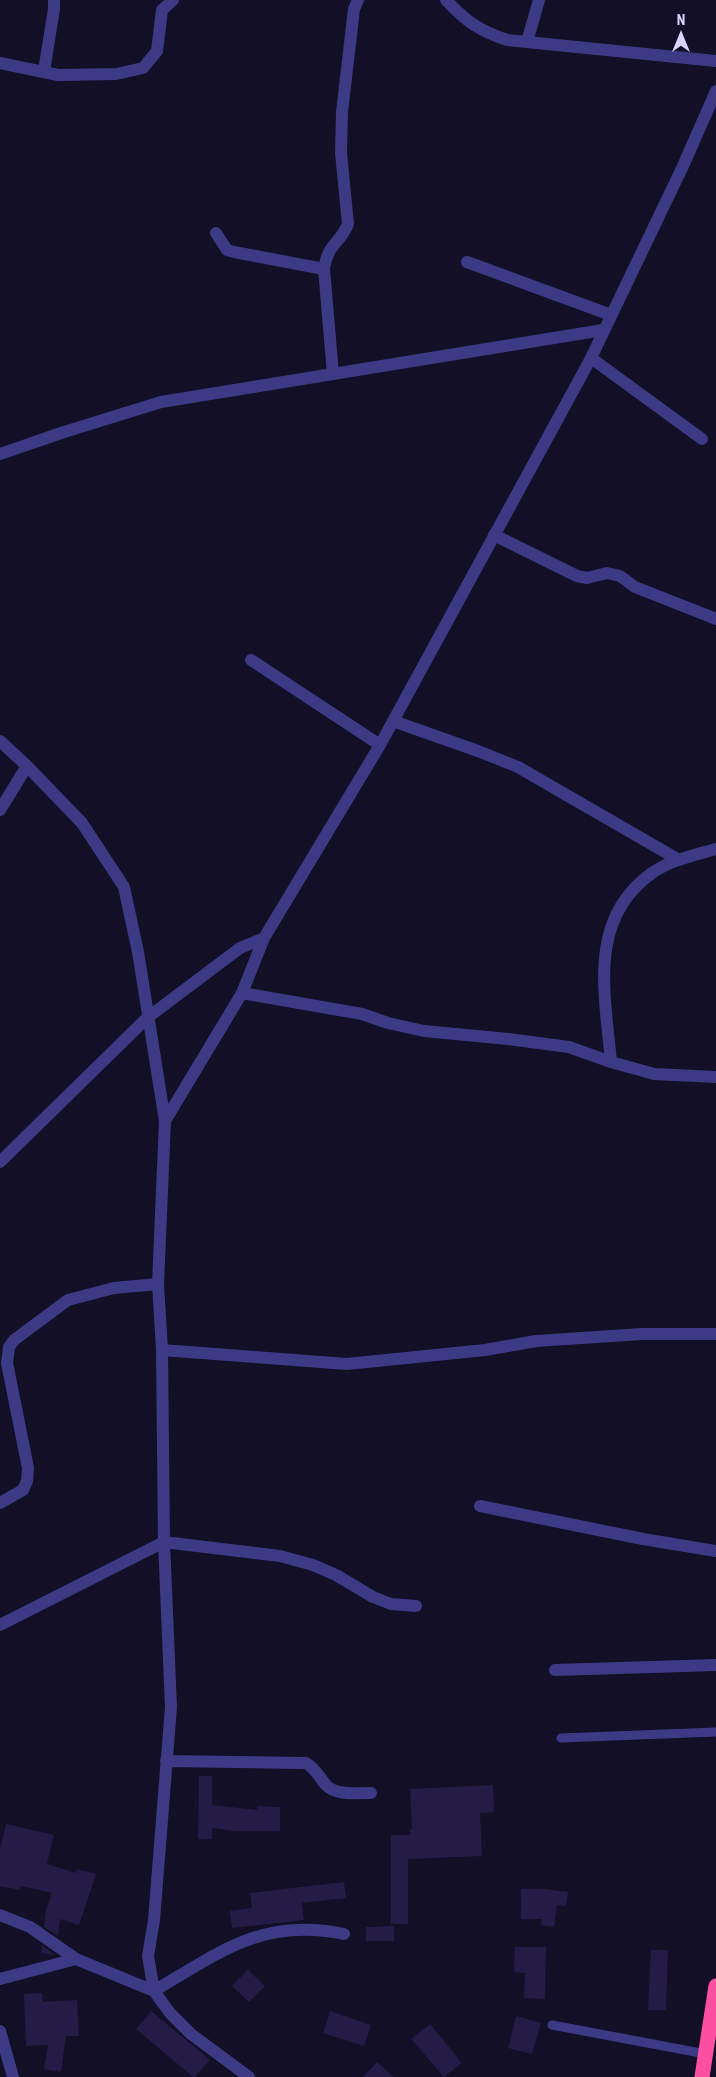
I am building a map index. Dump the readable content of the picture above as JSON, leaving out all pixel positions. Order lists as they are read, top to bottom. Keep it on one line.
{"north":"top"}
